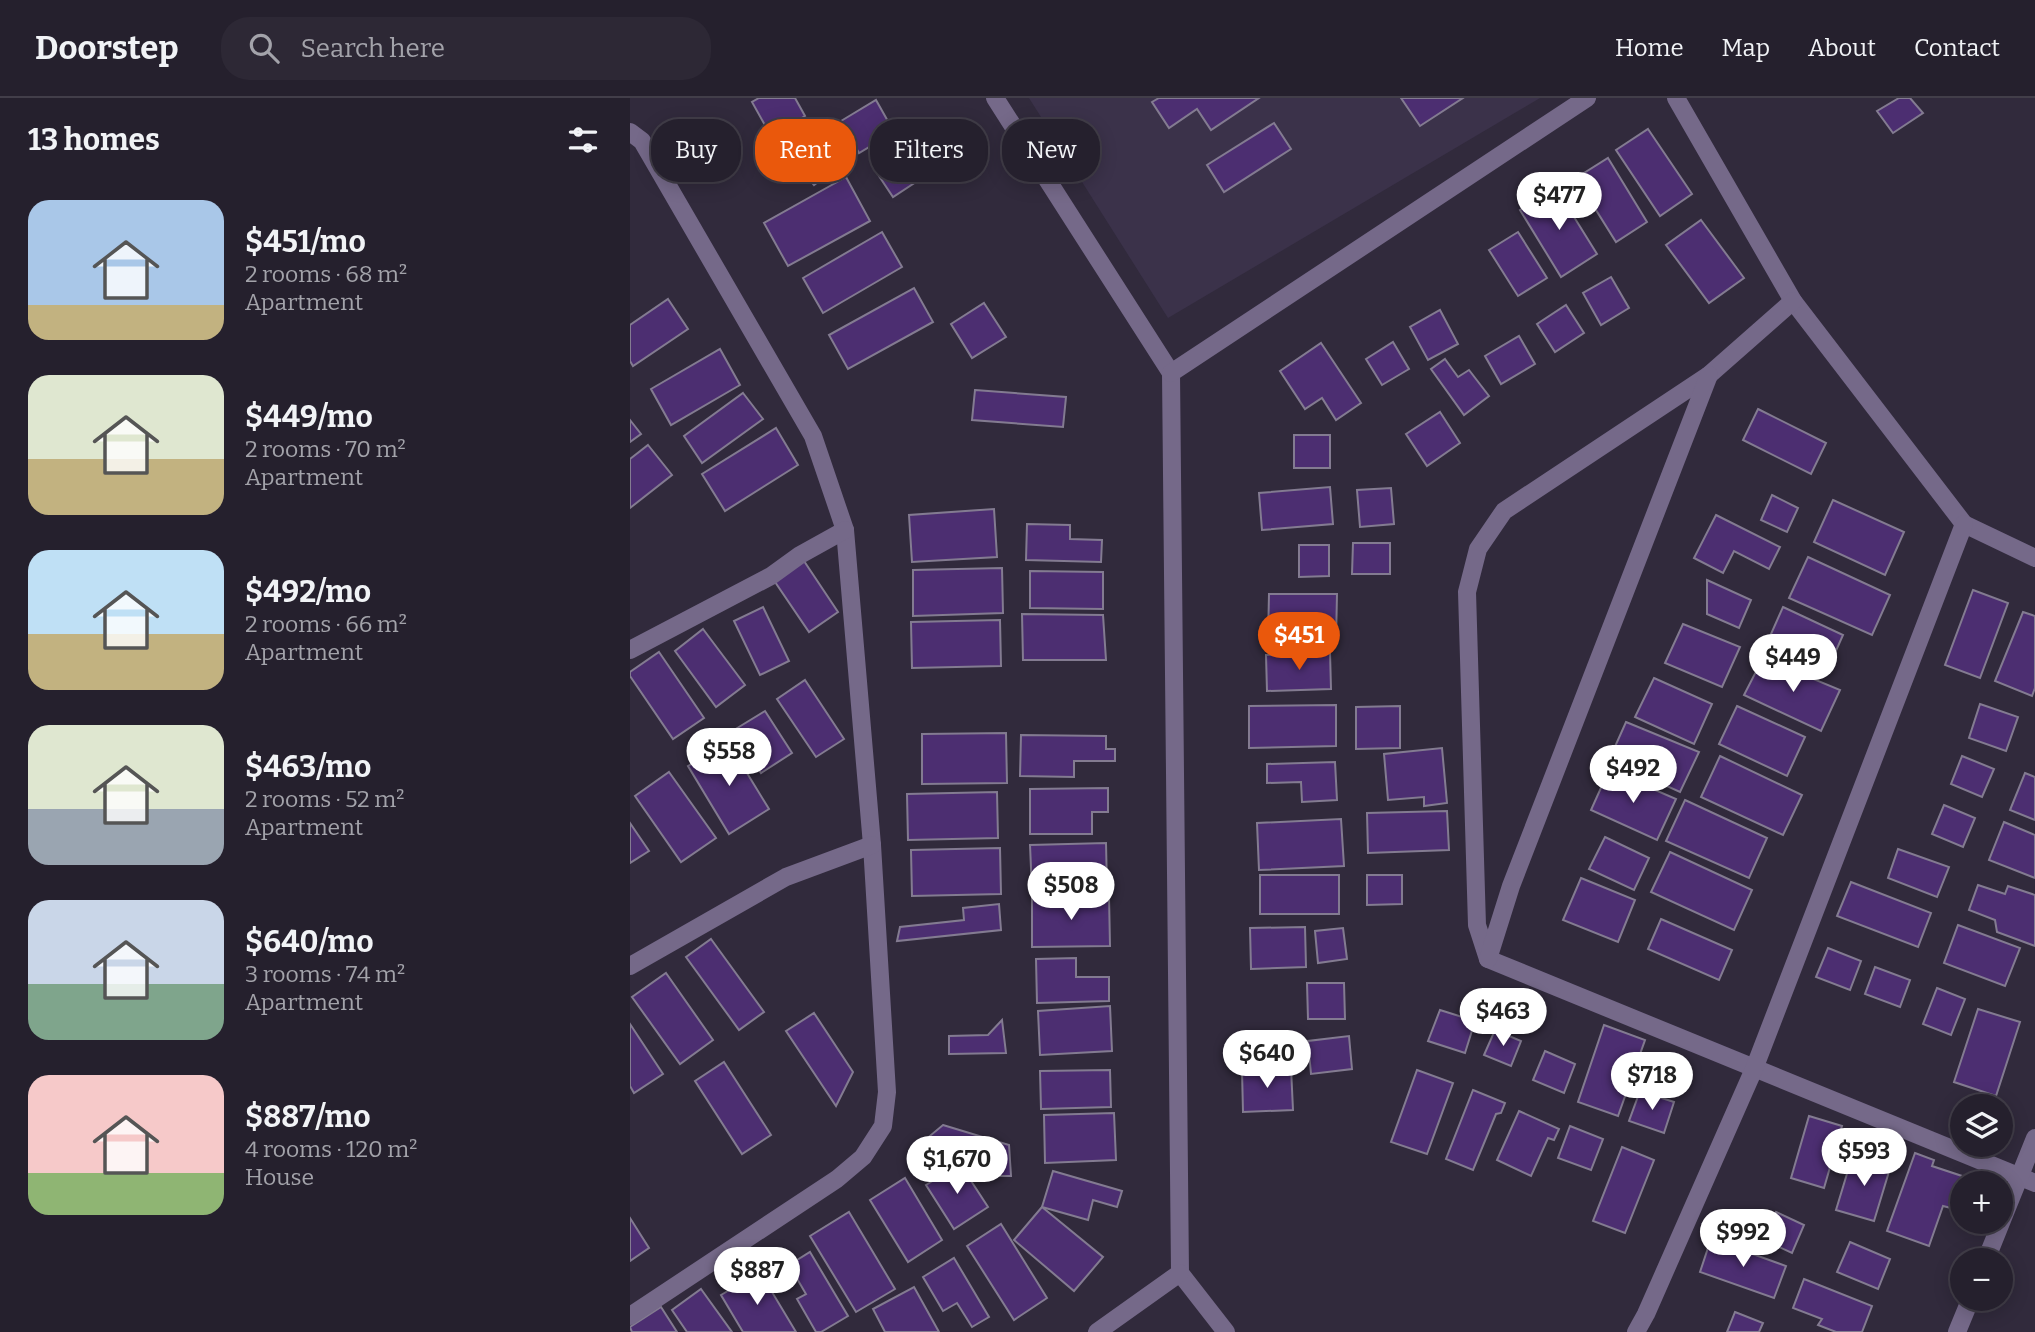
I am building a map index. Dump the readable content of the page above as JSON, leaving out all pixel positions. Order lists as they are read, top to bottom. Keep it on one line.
{"page":{"header":"Doorstep","search":"Search here","nav":["Home","Map","About","Contact"],"heading":"13 homes","chip":["Buy","Rent","Filters","New"],"price":["$477","$451","$449","$558","$492","$508","$463","$640","$718","$593","$1,670","$992","$887"],"list":[{"name":"$451/mo","note":"2 rooms · 68 m² · Apartment"},{"name":"$449/mo","note":"2 rooms · 70 m² · Apartment"},{"name":"$492/mo","note":"2 rooms · 66 m² · Apartment"},{"name":"$463/mo","note":"2 rooms · 52 m² · Apartment"},{"name":"$640/mo","note":"3 rooms · 74 m² · Apartment"},{"name":"$887/mo","note":"4 rooms · 120 m² · House"}],"map_buttons":["+","−"]}}
